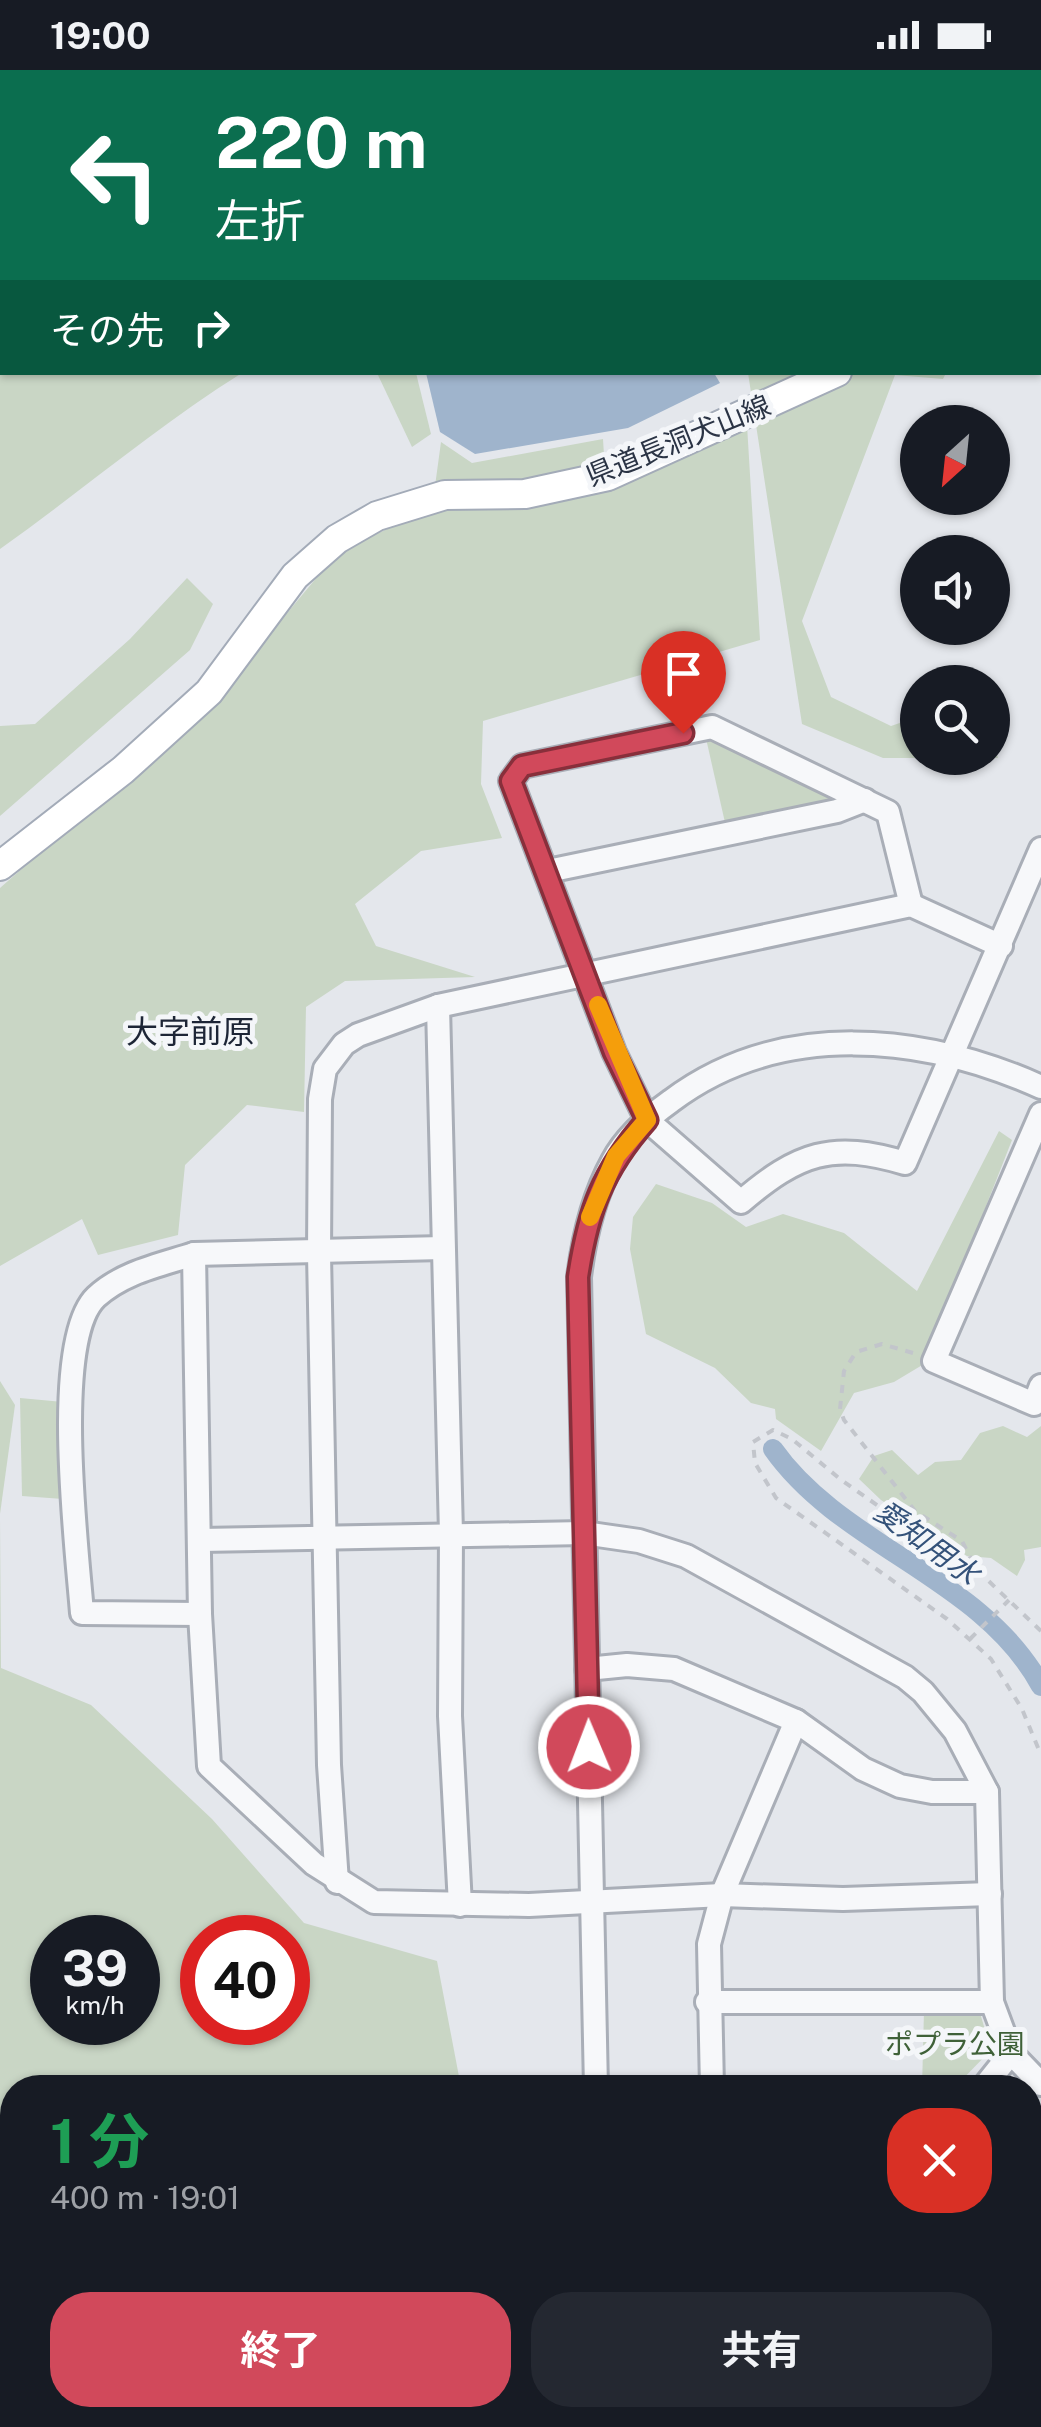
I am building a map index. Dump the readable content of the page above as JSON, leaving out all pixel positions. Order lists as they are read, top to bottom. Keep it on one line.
{"streets":{"main road":["県道長洞犬山線"]},"districts":["大字前原"],"water":["愛知用水"],"parks":["ポプラ公園"],"north":"bottom left","page":{"status":"19:00","turn":["220 m","左折"],"then":"その先","speed":"39 km/h","limit":"40","heading":["1 分","400 m · 19:01"],"buttons":["終了","共有"]}}
